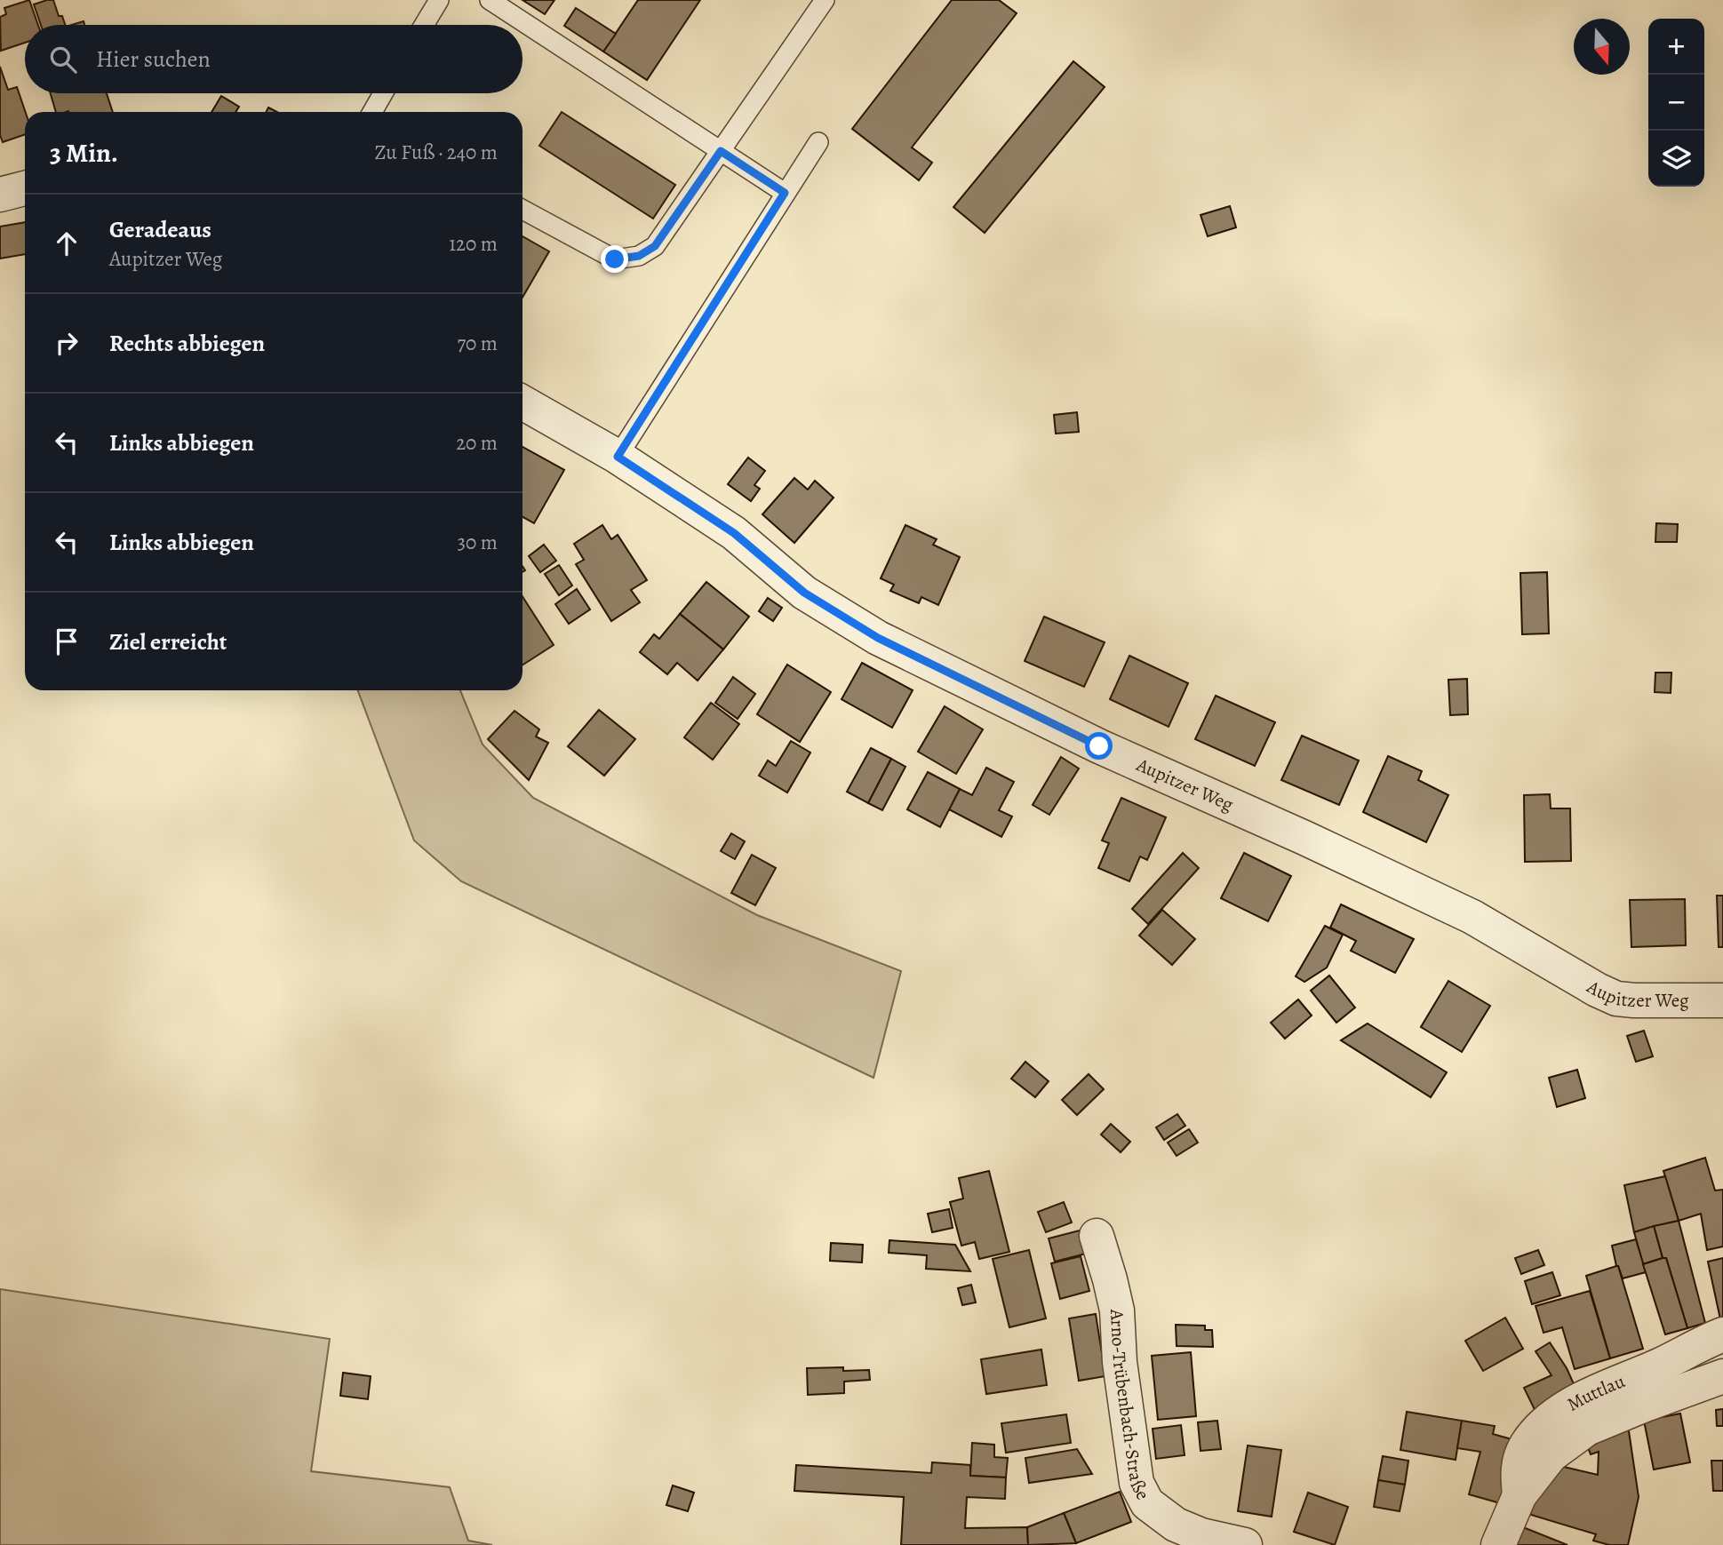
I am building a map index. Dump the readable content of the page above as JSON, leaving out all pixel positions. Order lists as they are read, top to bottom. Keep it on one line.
{"streets":{"street":["Aupitzer Weg","Muttlau","Arno-Trübenbach-Straße"]},"north":"bottom","page":{"map_buttons":["+","−"],"search":"Hier suchen","heading":["3 Min.","Zu Fuß · 240 m"],"list":[["Geradeaus","Aupitzer Weg","120 m"],["Rechts abbiegen","70 m"],["Links abbiegen","20 m"],["Links abbiegen","30 m"],"Ziel erreicht"]}}
